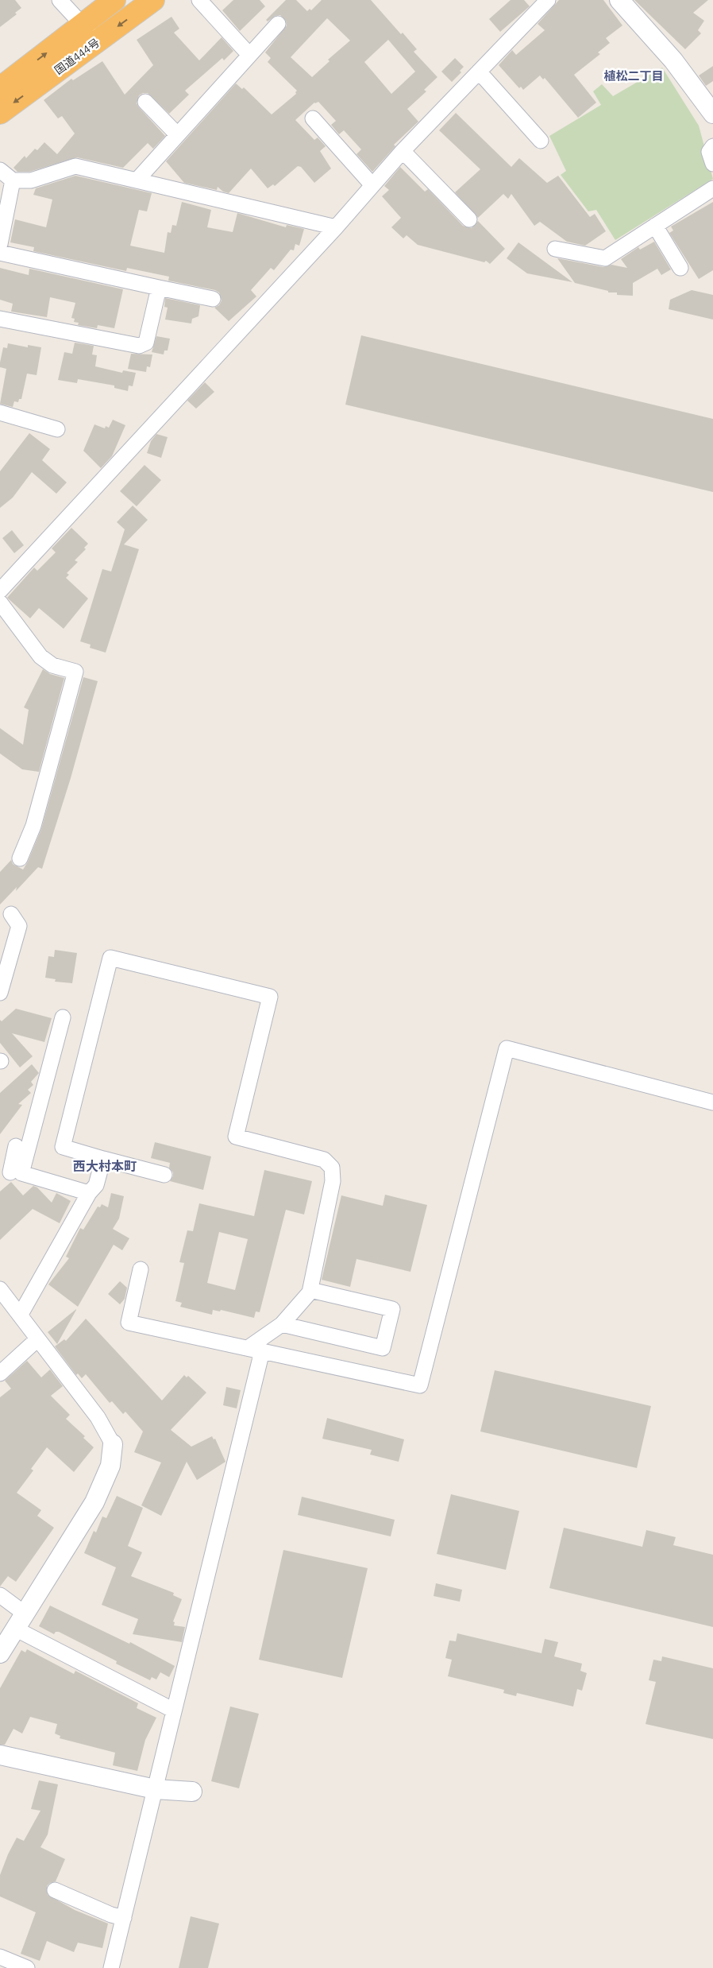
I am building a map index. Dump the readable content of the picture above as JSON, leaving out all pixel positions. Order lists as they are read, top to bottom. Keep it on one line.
{"streets":{"highway":["国道444号"]},"districts":["植松二丁目","西大村本町"]}
